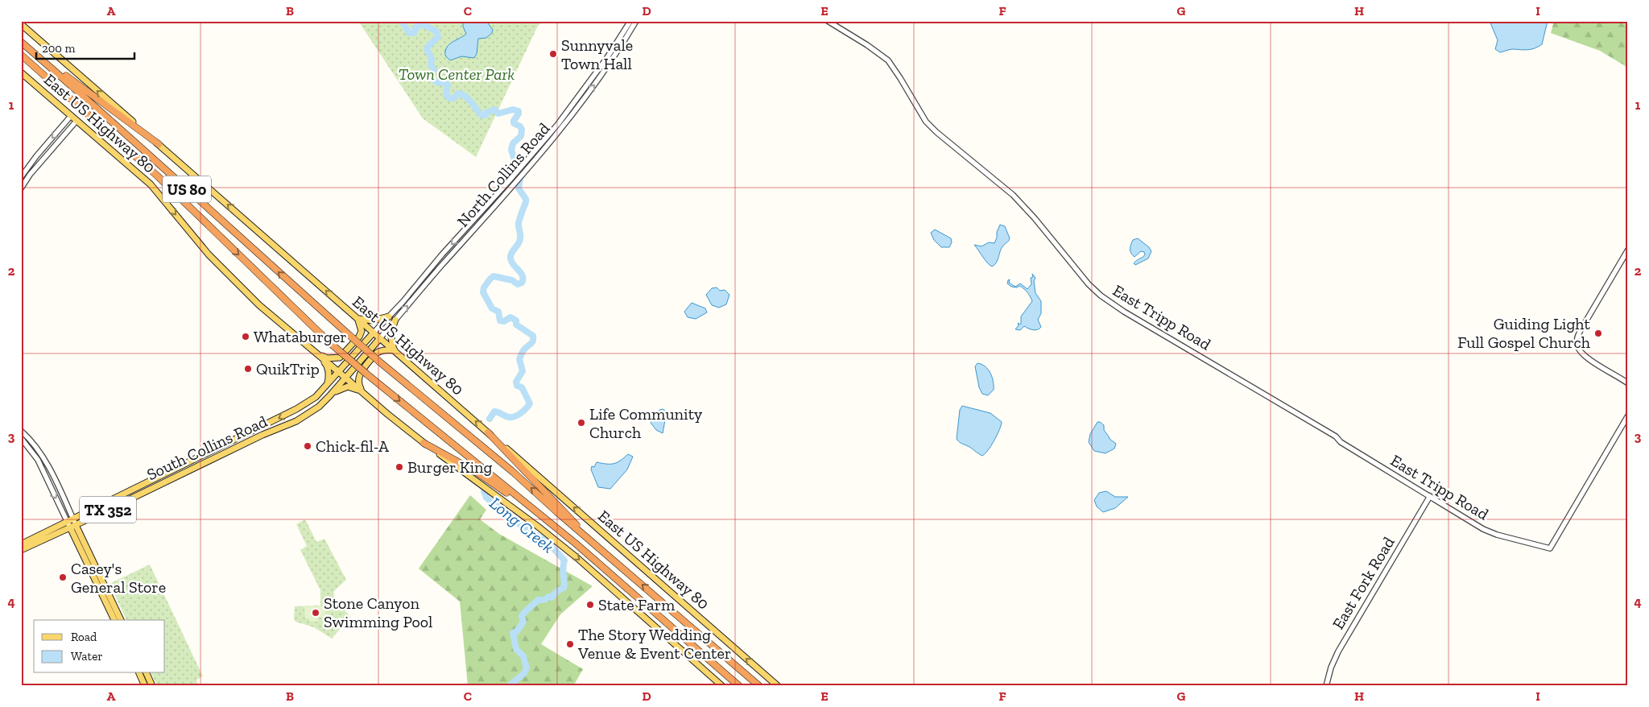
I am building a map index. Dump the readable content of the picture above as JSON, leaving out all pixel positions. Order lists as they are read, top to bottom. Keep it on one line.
{"streets":{"highway":["US 80"],"main road":["East US Highway 80","South Collins Road","TX 352"],"street":["North Collins Road","East Tripp Road","East Fork Road"]},"crossings":[["East US Highway 80","North Collins Road"],["East US Highway 80","South Collins Road"],["North Collins Road","South Collins Road"],["East Tripp Road","East Fork Road"]],"water":["Long Creek"],"parks":["Town Center Park"],"places":["Sunnyvale Town Hall","Guiding Light Full Gospel Church","Whataburger","QuikTrip","Life Community Church","Chick-fil-A","Burger King","Casey's General Store","State Farm","Stone Canyon Swimming Pool","The Story Wedding Venue & Event Center"],"legend":["Road","Water"],"scale_bar":"200 m","grid":{"columns":["A","B","C","D","E","F","G","H","I"],"rows":["1","2","3","4"]}}
